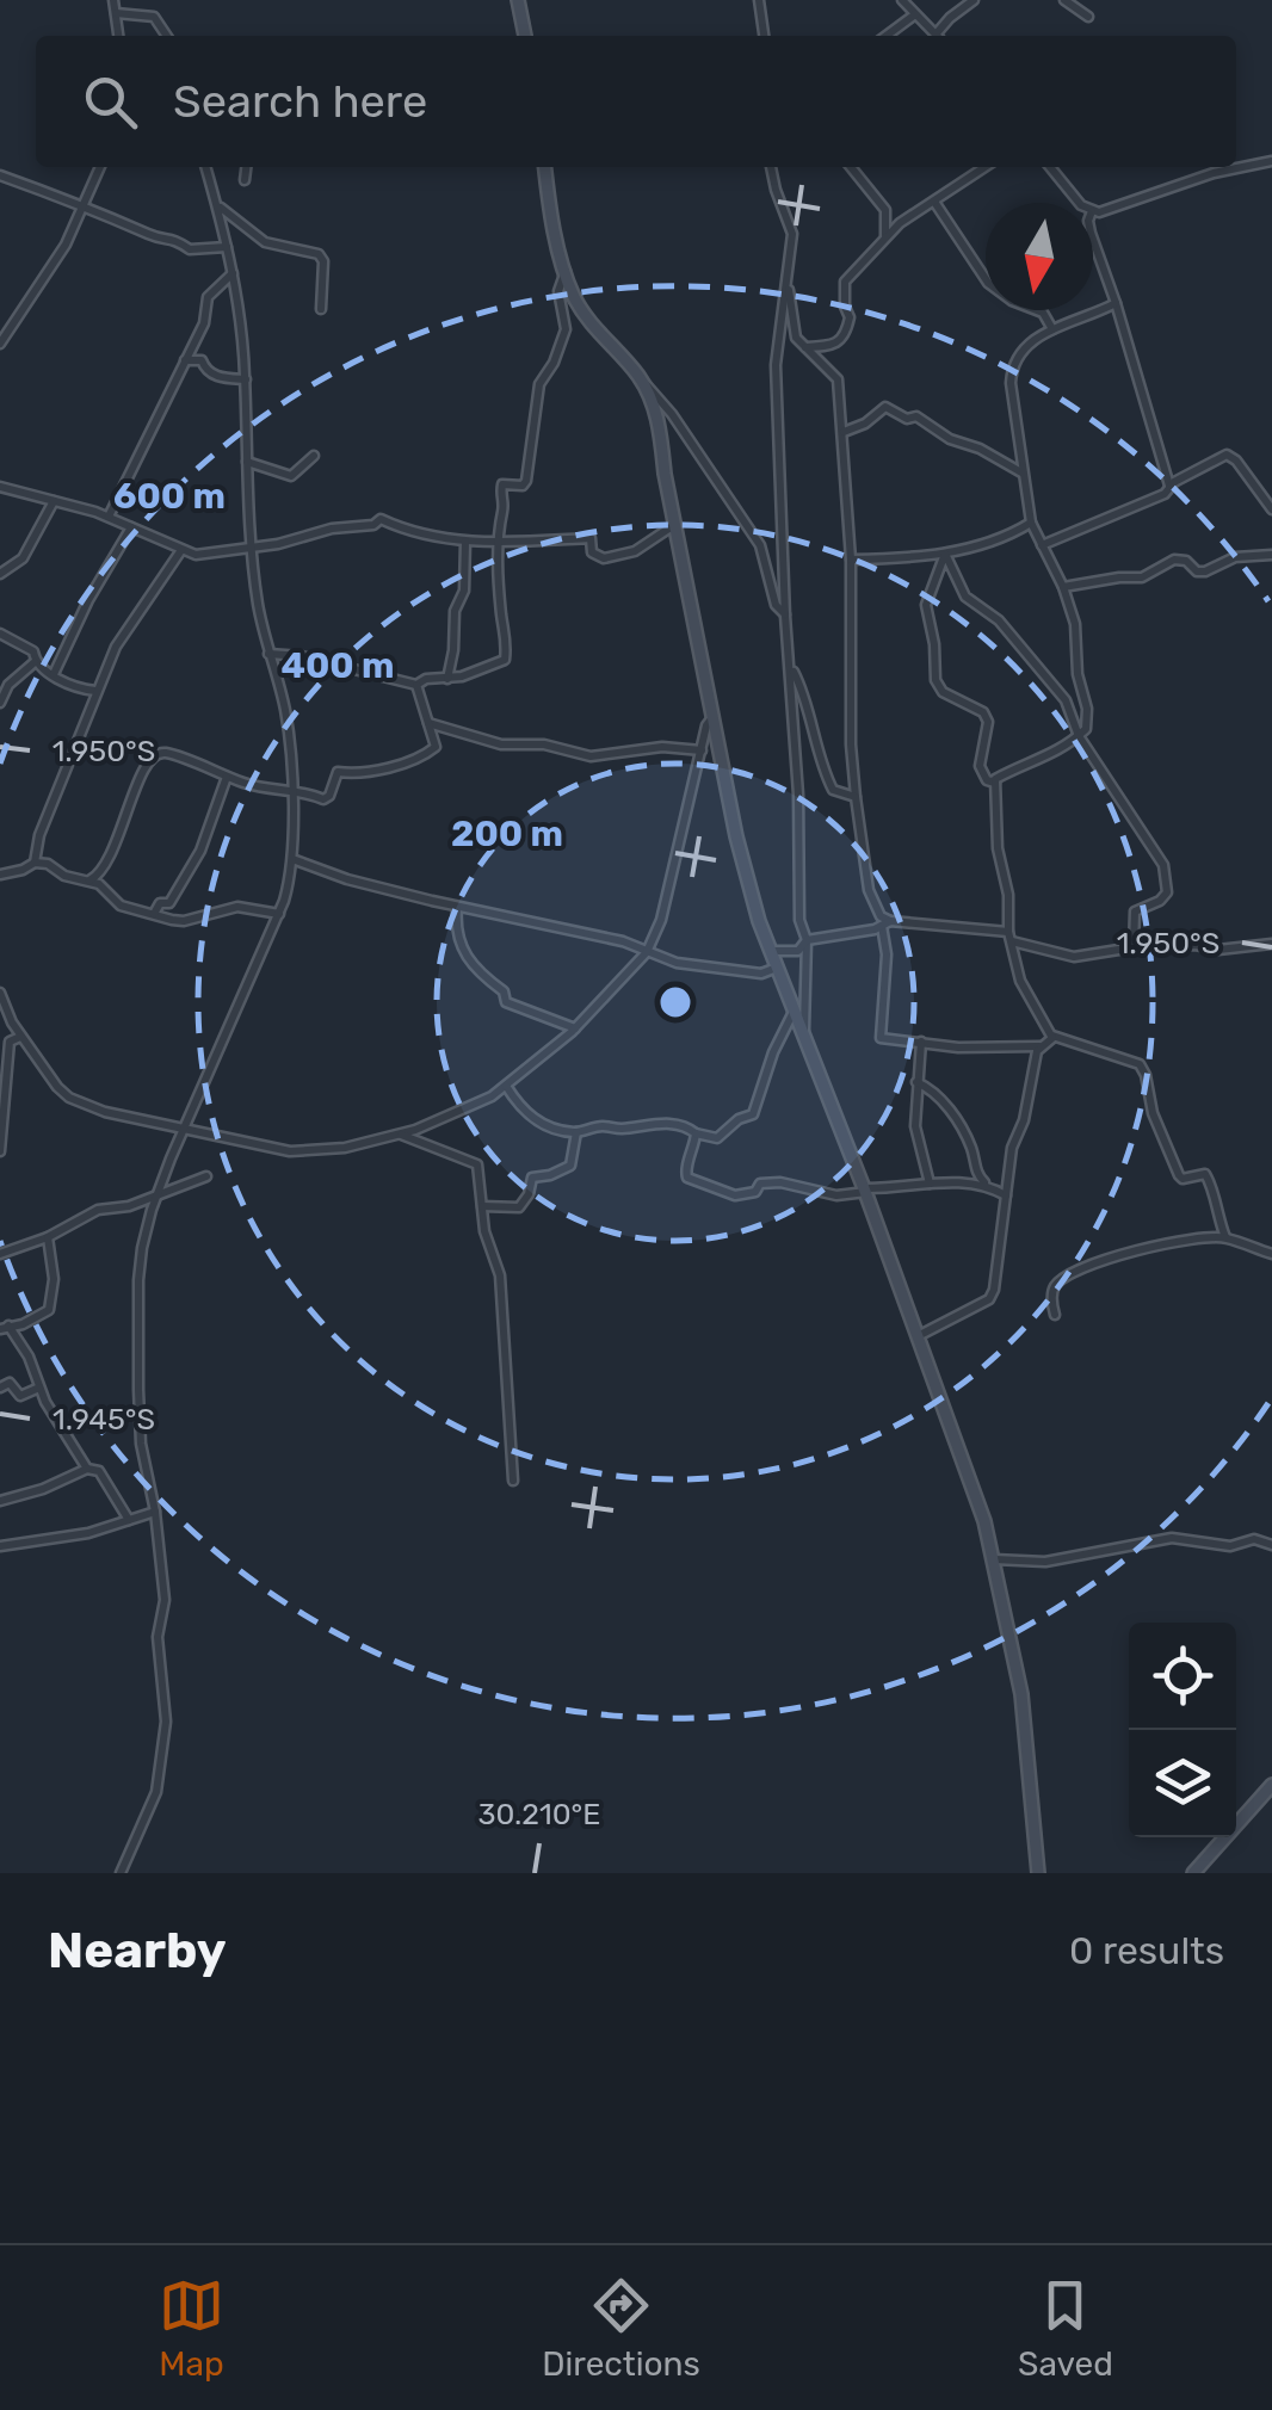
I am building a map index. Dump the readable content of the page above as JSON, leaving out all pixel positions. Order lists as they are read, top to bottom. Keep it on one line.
{"north":"bottom","page":{"search":"Search here","heading":["Nearby","0 results"],"nav":["Map","Directions","Saved"]},"coordinates":["1.950°S","1.945°S","30.210°E"],"rings":["600 m","400 m","200 m"]}
